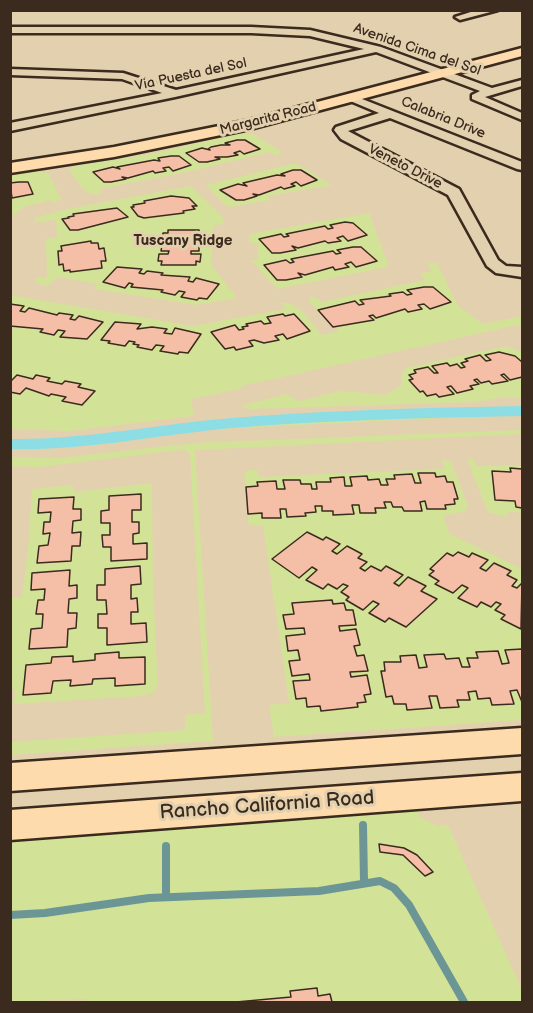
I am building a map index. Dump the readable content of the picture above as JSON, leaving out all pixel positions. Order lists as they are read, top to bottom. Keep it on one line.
{"streets":{"main road":["Margarita Road","Rancho California Road"],"street":["Avenida Cima del Sol","Via Puesta del Sol","Calabria Drive","Veneto Drive"]},"crossings":[["Avenida Cima del Sol","Via Puesta del Sol"],["Avenida Cima del Sol","Margarita Road"],["Calabria Drive","Margarita Road"],["Calabria Drive","Veneto Drive"]],"districts":["Tuscany Ridge"]}
